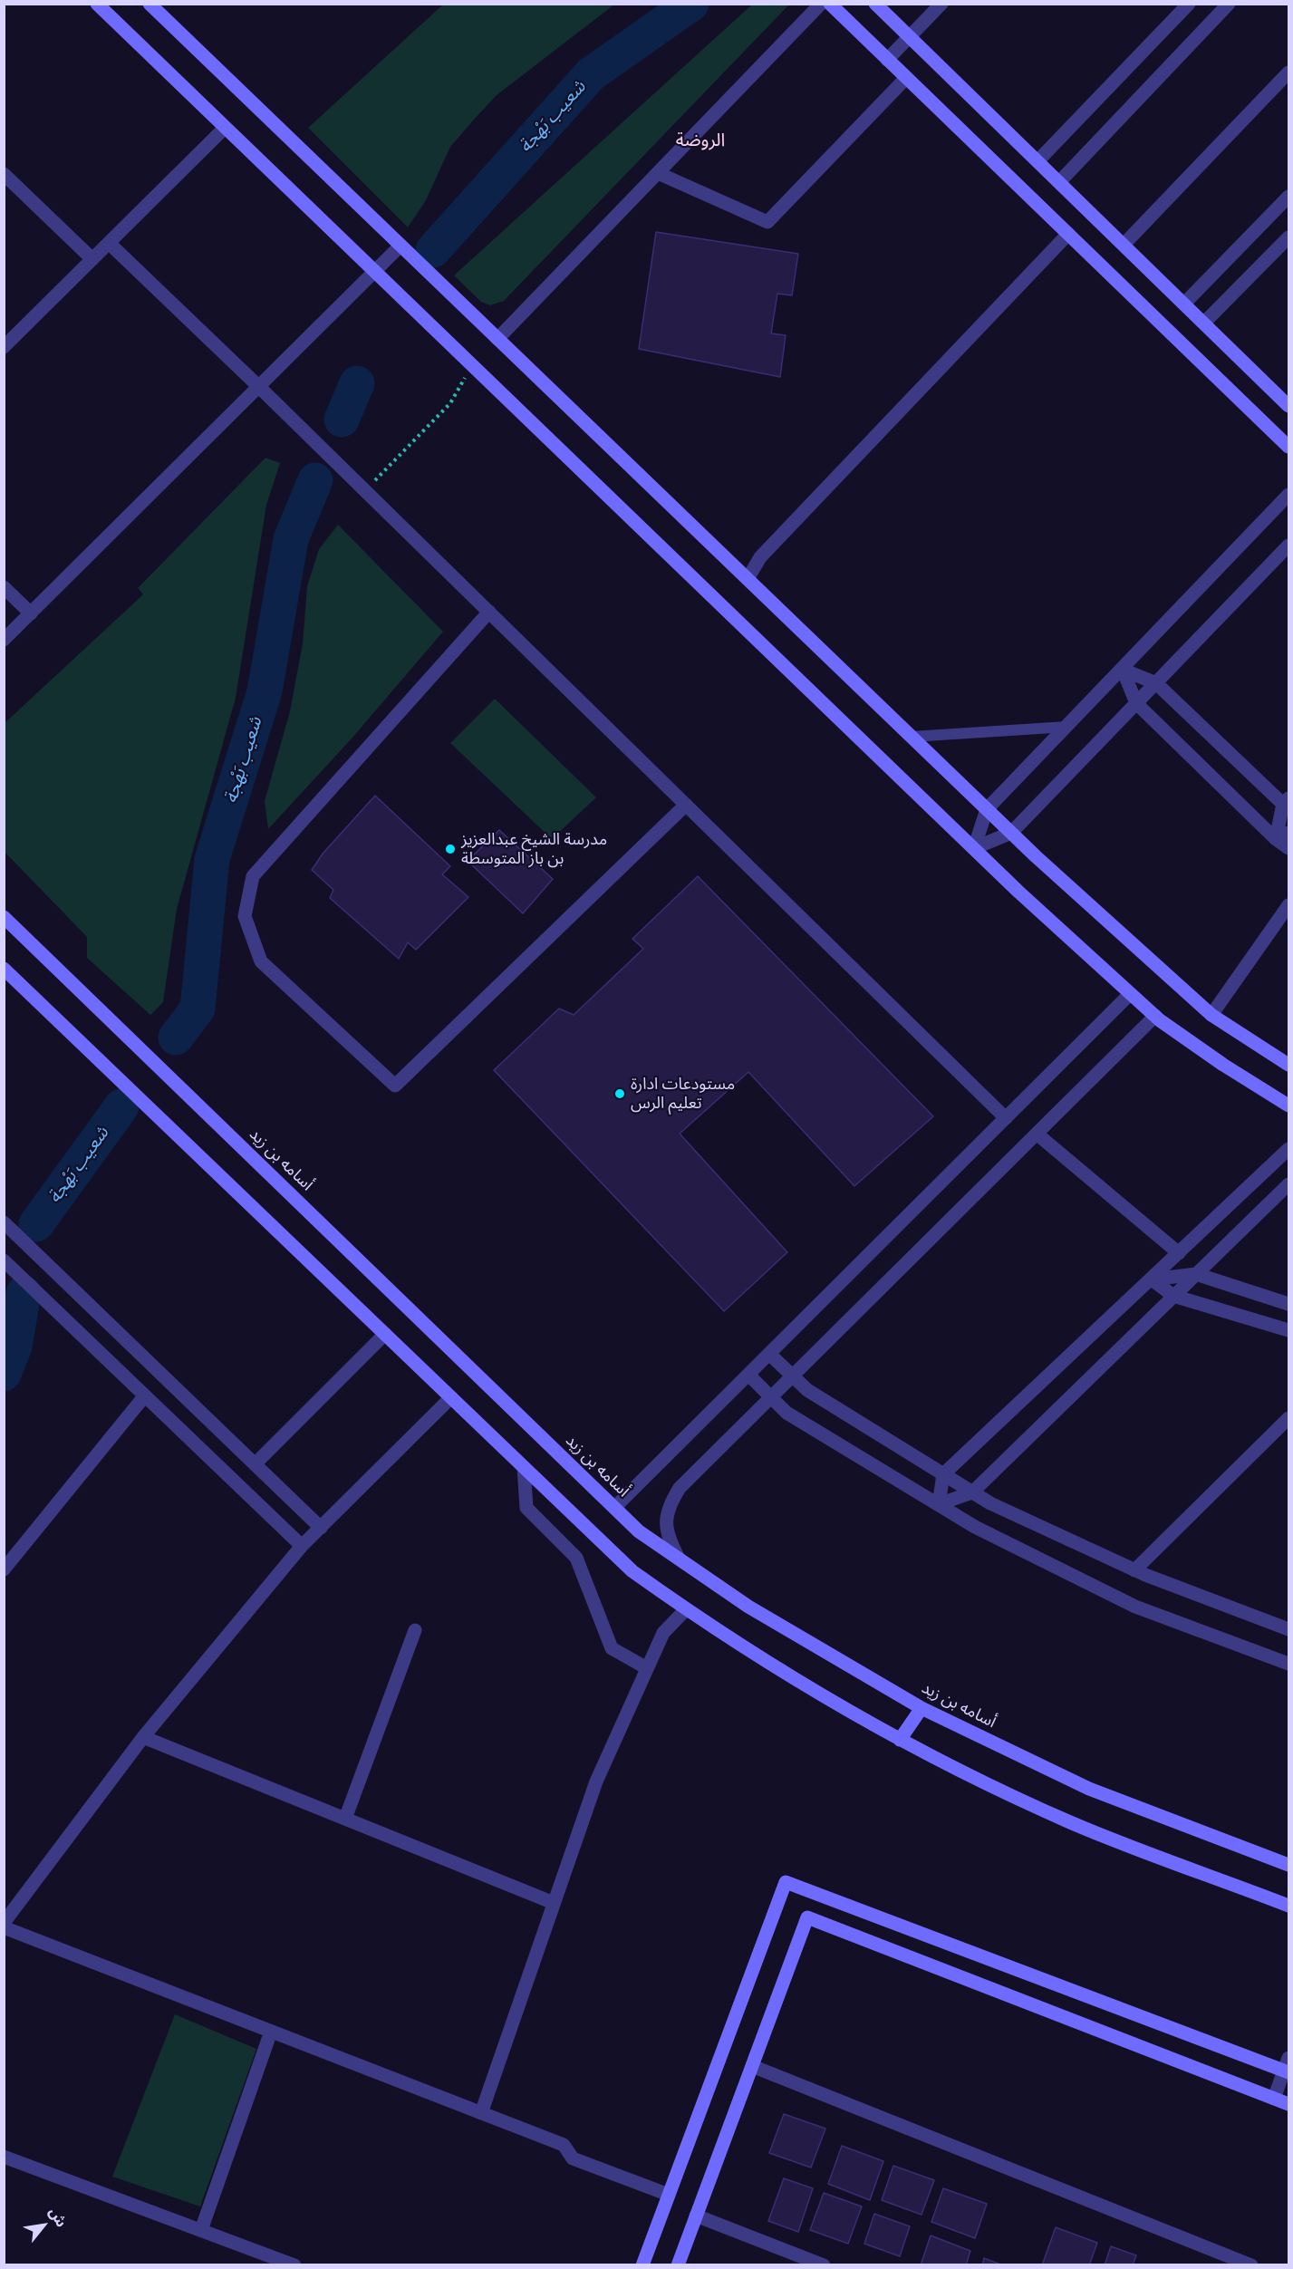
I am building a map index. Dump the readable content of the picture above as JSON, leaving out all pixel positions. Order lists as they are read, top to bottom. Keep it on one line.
{"streets":{"street":["أسامه بن زيد"]},"districts":["الروضة"],"water":["شعيب بَهْجة"],"places":["مدرسة الشيخ عبدالعزيز بن باز المتوسطة","مستودعات ادارة تعليم الرس"],"north":"top right"}
